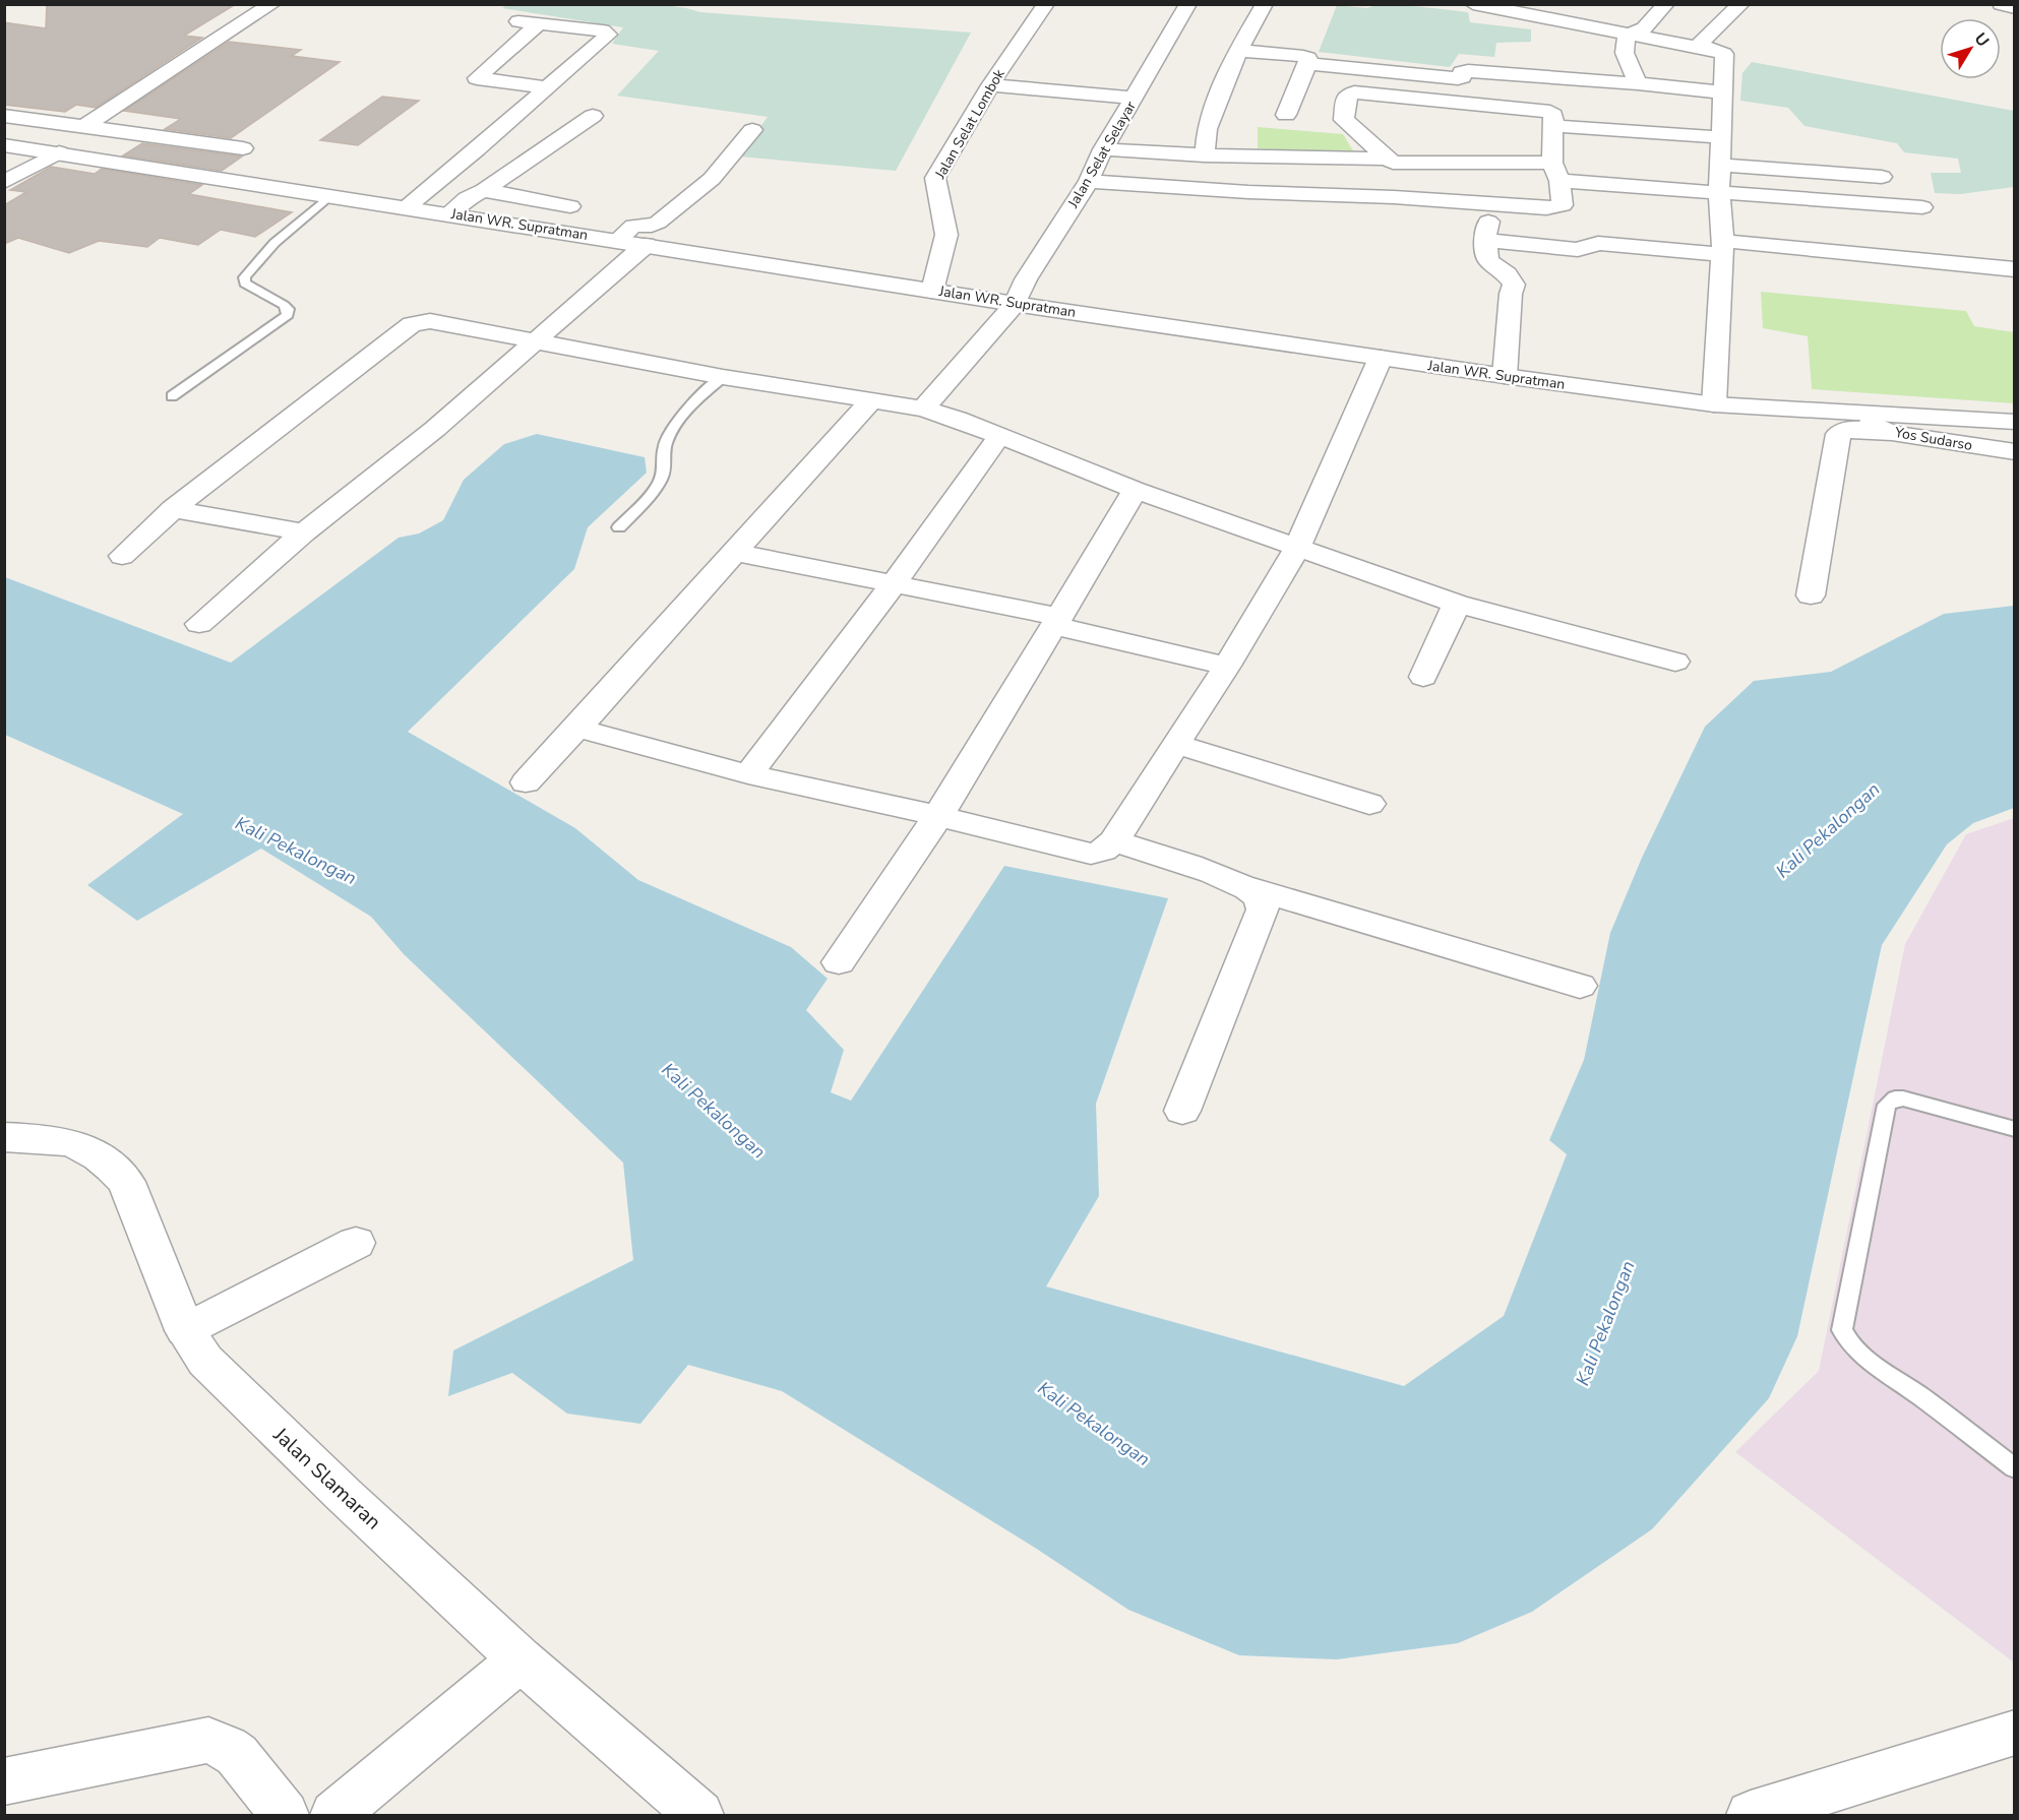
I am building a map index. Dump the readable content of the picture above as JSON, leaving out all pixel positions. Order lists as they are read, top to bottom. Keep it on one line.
{"streets":{"street":["Jalan Selat Lombok","Jalan Selat Selayar","Jalan WR. Supratman","Yos Sudarso","Jalan Slamaran"]},"crossings":[["Jalan Selat Lombok","Jalan WR. Supratman"],["Jalan Selat Selayar","Jalan WR. Supratman"],["Jalan WR. Supratman","Yos Sudarso"]],"water":["Kali Pekalongan"],"north":"top right"}
